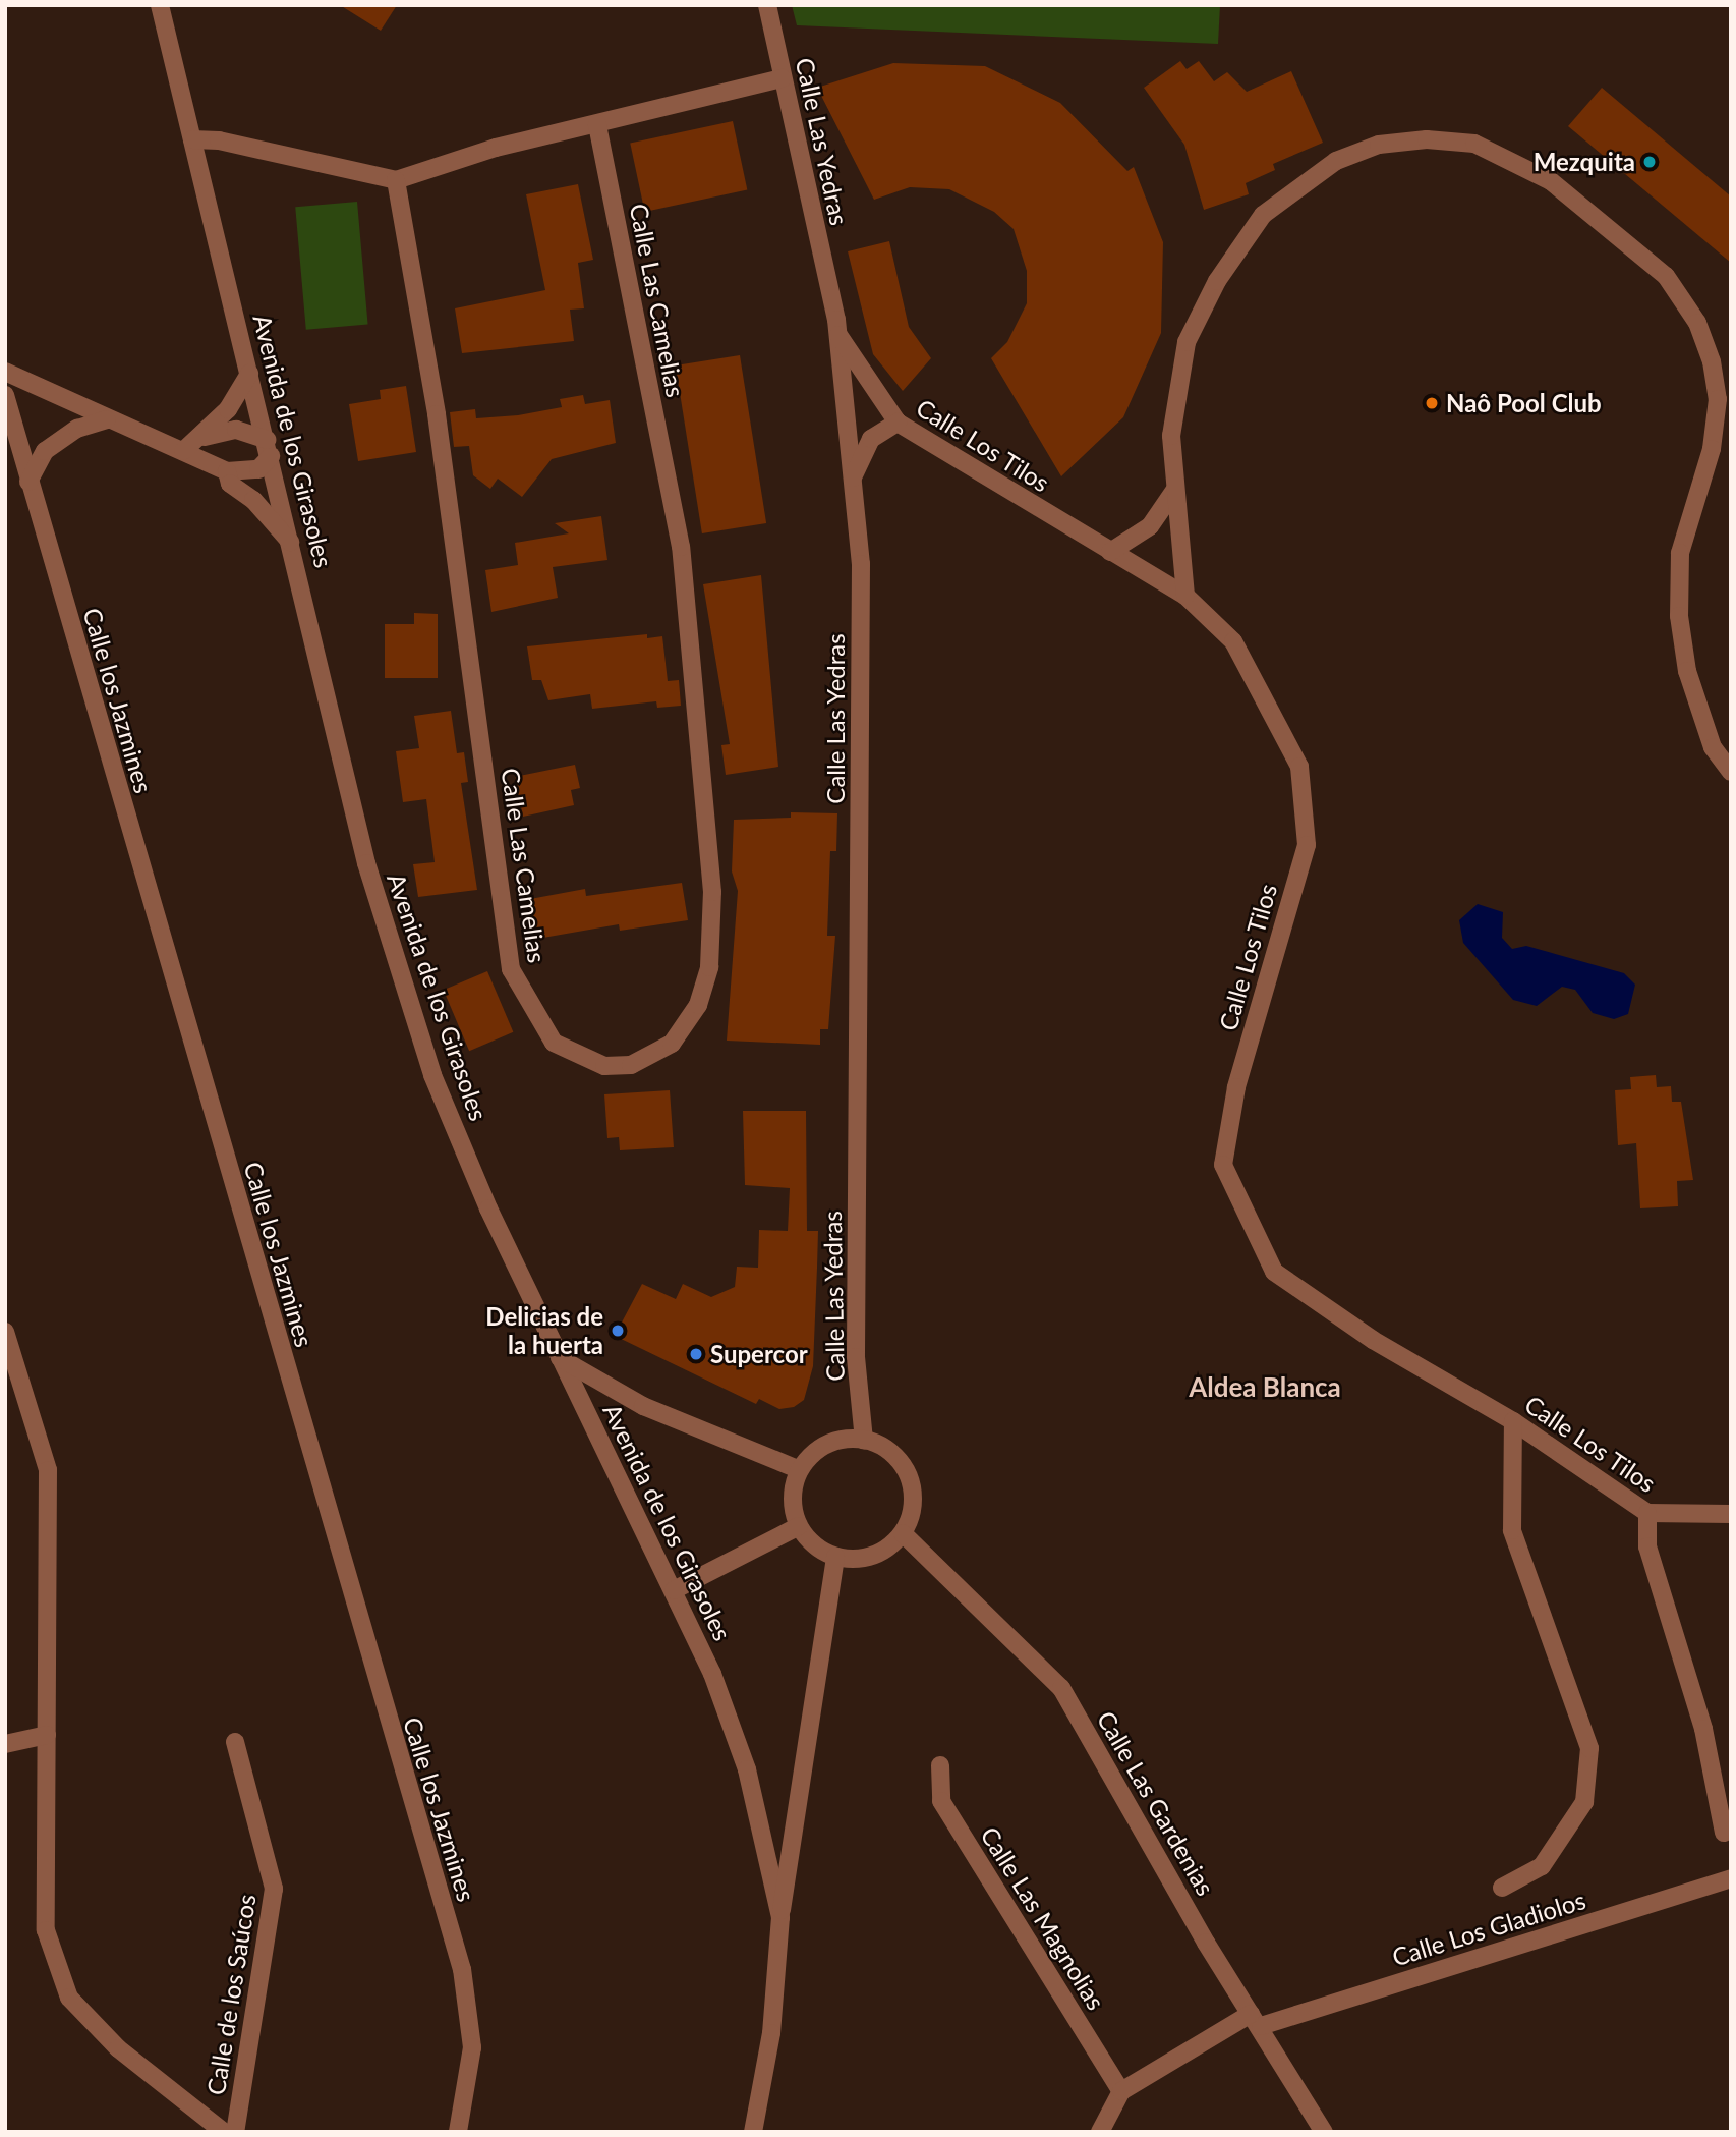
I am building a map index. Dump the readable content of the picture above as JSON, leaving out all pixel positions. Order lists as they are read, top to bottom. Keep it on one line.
{"streets":{"street":["Calle Las Yedras","Calle Las Camelias","Avenida de los Girasoles","Calle Los Tilos","Calle los Jazmines","Calle Las Gardenias","Calle Las Magnolias","Calle Los Gladiolos","Calle de los Saúcos"]},"crossings":[["Calle Las Yedras","Calle Los Tilos"],["Calle Las Yedras","Calle Las Gardenias"],["Calle Las Gardenias","Calle Los Gladiolos"],["Calle Las Magnolias","Calle Los Gladiolos"]],"districts":["Aldea Blanca"],"places":["Mezquita","Naô Pool Club","Delicias de la huerta","Supercor"]}
